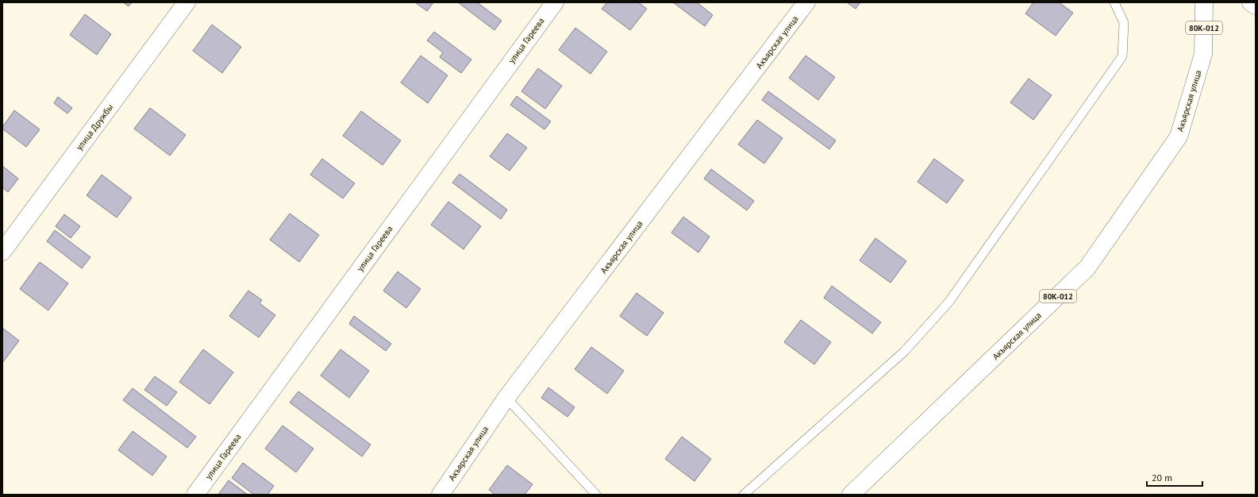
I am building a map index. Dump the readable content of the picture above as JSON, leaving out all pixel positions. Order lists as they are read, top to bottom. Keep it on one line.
{"streets":{"street":["80К-012","улица Гареева","Акъярская улица","улица Дружбы"]},"scale_bar":"20 m"}
